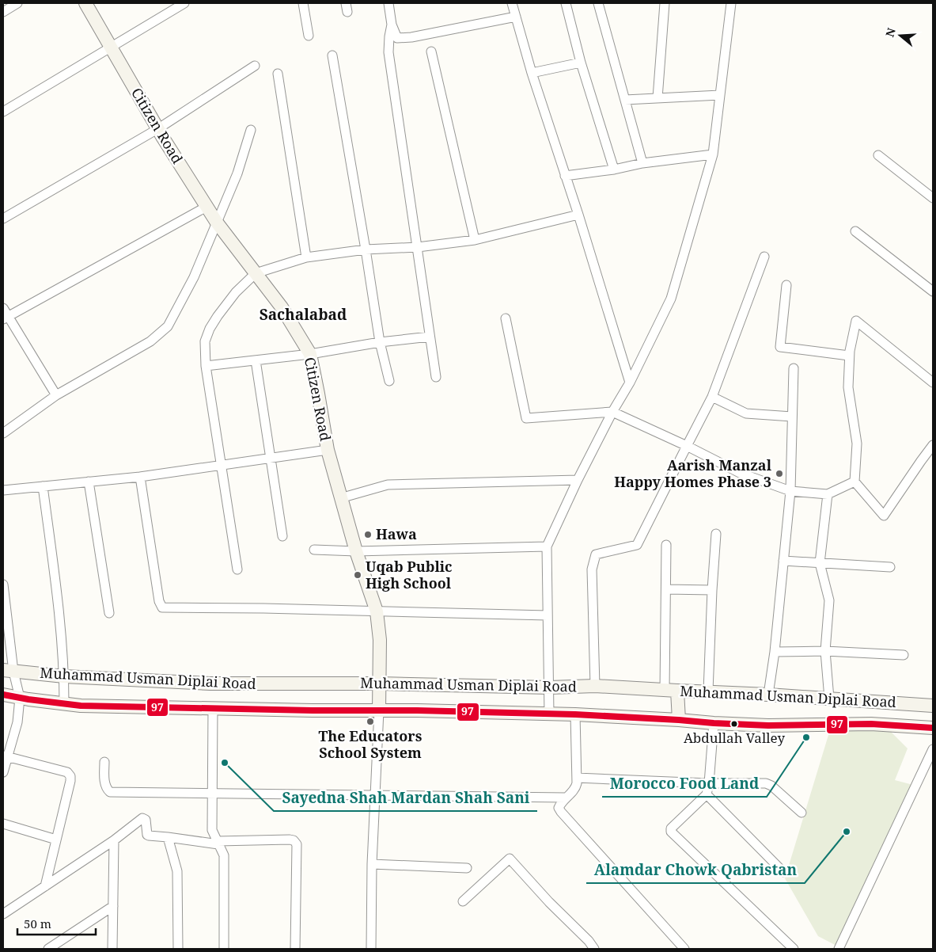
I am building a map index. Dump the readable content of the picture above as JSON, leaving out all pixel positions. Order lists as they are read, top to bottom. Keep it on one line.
{"streets":{"street":["Citizen Road","Muhammad Usman Diplai Road"]},"crossings":[["Citizen Road","Muhammad Usman Diplai Road"]],"districts":["Sachalabad"],"places":["Aarish Manzal Happy Homes Phase 3","Hawa","Uqab Public High School","The Educators School System","Abdullah Valley","Morocco Food Land","Sayedna Shah Mardan Shah Sani","Alamdar Chowk Qabristan"],"lines":["transit line 97"],"scale_bar":"50 m","north":"left"}
